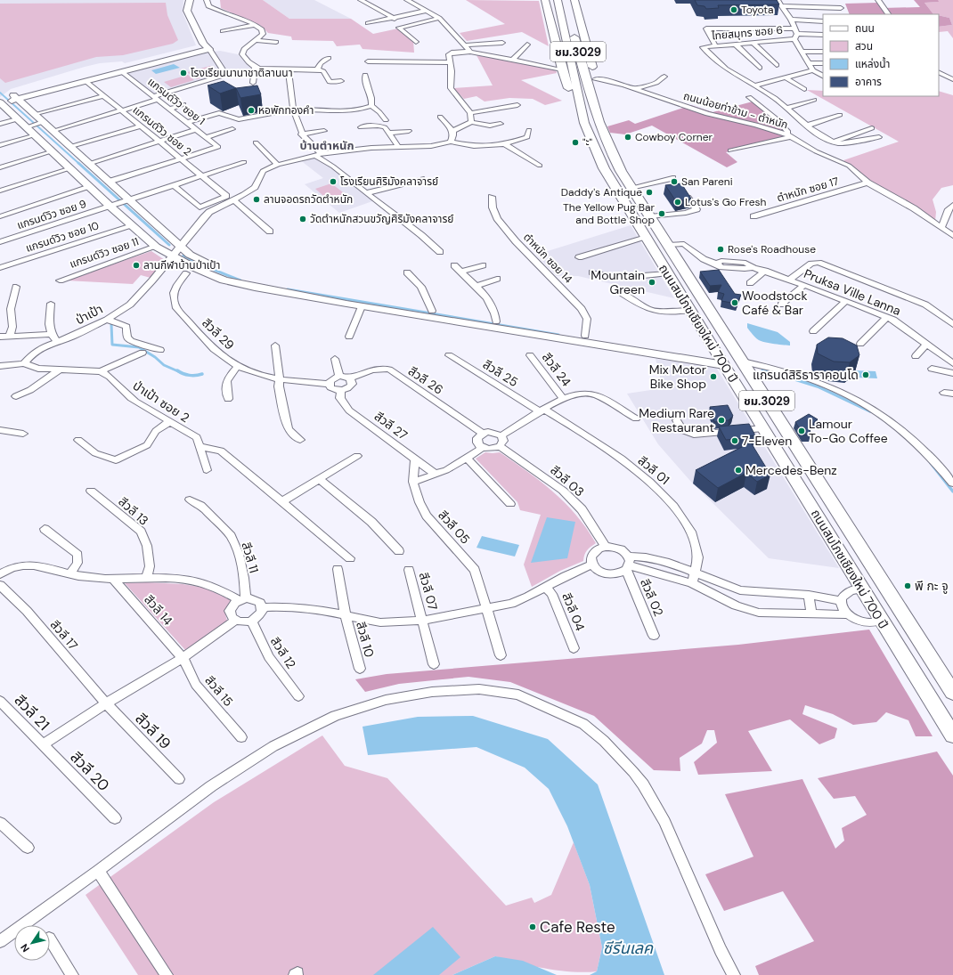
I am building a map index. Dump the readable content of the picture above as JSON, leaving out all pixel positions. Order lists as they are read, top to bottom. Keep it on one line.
{"streets":{"main road":["ชม.3029","ถนนสมโภชเชียงใหม่ 700 ปี"],"street":["ไทยสมุทร ซอย 6","แกรนด์วิว ซอย 1","ถนนน้อยท่าข้าม - ตำหนัก","แกรนด์วิว ซอย 2","ตำหนัก ซอย 17","แกรนด์วิว ซอย 9","แกรนด์วิว ซอย 10","แกรนด์วิว ซอย 11","ตำหนัก ซอย 14","Pruksa Ville Lanna","ป่าเป้า","สีวลี 29","สีวลี 24","สีวลี 25","สีวลี 26","ป่าเป้า ซอย 2","สีวลี 27","สีวลี 01","สีวลี 03","สีวลี 13","สีวลี 05","สีวลี 11","สีวลี 07","สีวลี 02","สีวลี 14","สีวลี 04","สีวลี 17","สีวลี 10","สีวลี 12","สีวลี 15","สีวลี 21","สีวลี 19","สีวลี 20"]},"crossings":[["แกรนด์วิว ซอย 1","แกรนด์วิว ซอย 2"],["ถนนน้อยท่าข้าม - ตำหนัก","ตำหนัก ซอย 17"],["แกรนด์วิว ซอย 2","แกรนด์วิว ซอย 9"],["Pruksa Ville Lanna","ถนนสมโภชเชียงใหม่ 700 ปี"],["สีวลี 25","สีวลี 01"],["สีวลี 26","สีวลี 03"],["สีวลี 27","สีวลี 05"],["สีวลี 03","สีวลี 02"],["สีวลี 11","สีวลี 12"],["สีวลี 14","สีวลี 15"],["สีวลี 17","สีวลี 19"],["สีวลี 21","สีวลี 20"]],"districts":["บ้านตำหนัก"],"water":["ซีรีนเลค"],"places":["Toyota","โรงเรียนนานาชาติลานนา","หอพักทองคำ","Cowboy Corner","\"ะ\"","โรงเรียนศิริมังคลาจารย์","San Pareni","Daddy's Antique","ลานจอดรถวัดตำหนัก","Lotus's Go Fresh","The Yellow Pug Bar and Bottle Shop","วัดตำหนักสวนขวัญศิริมังคลาจารย์","Rose's Roadhouse","ลานกีฬาบ้านป่าเป้า","Mountain Green","Woodstock Café & Bar","แกรนด์สิริธาราคอนโด","Mix Motor Bike Shop","Medium Rare Restaurant","Lamour To-Go Coffee","7-Eleven","Mercedes-Benz","พี กะ จู","Cafe Reste"],"legend":["ถนน","สวน","แหล่งน้ำ","อาคาร"],"north":"bottom left"}
